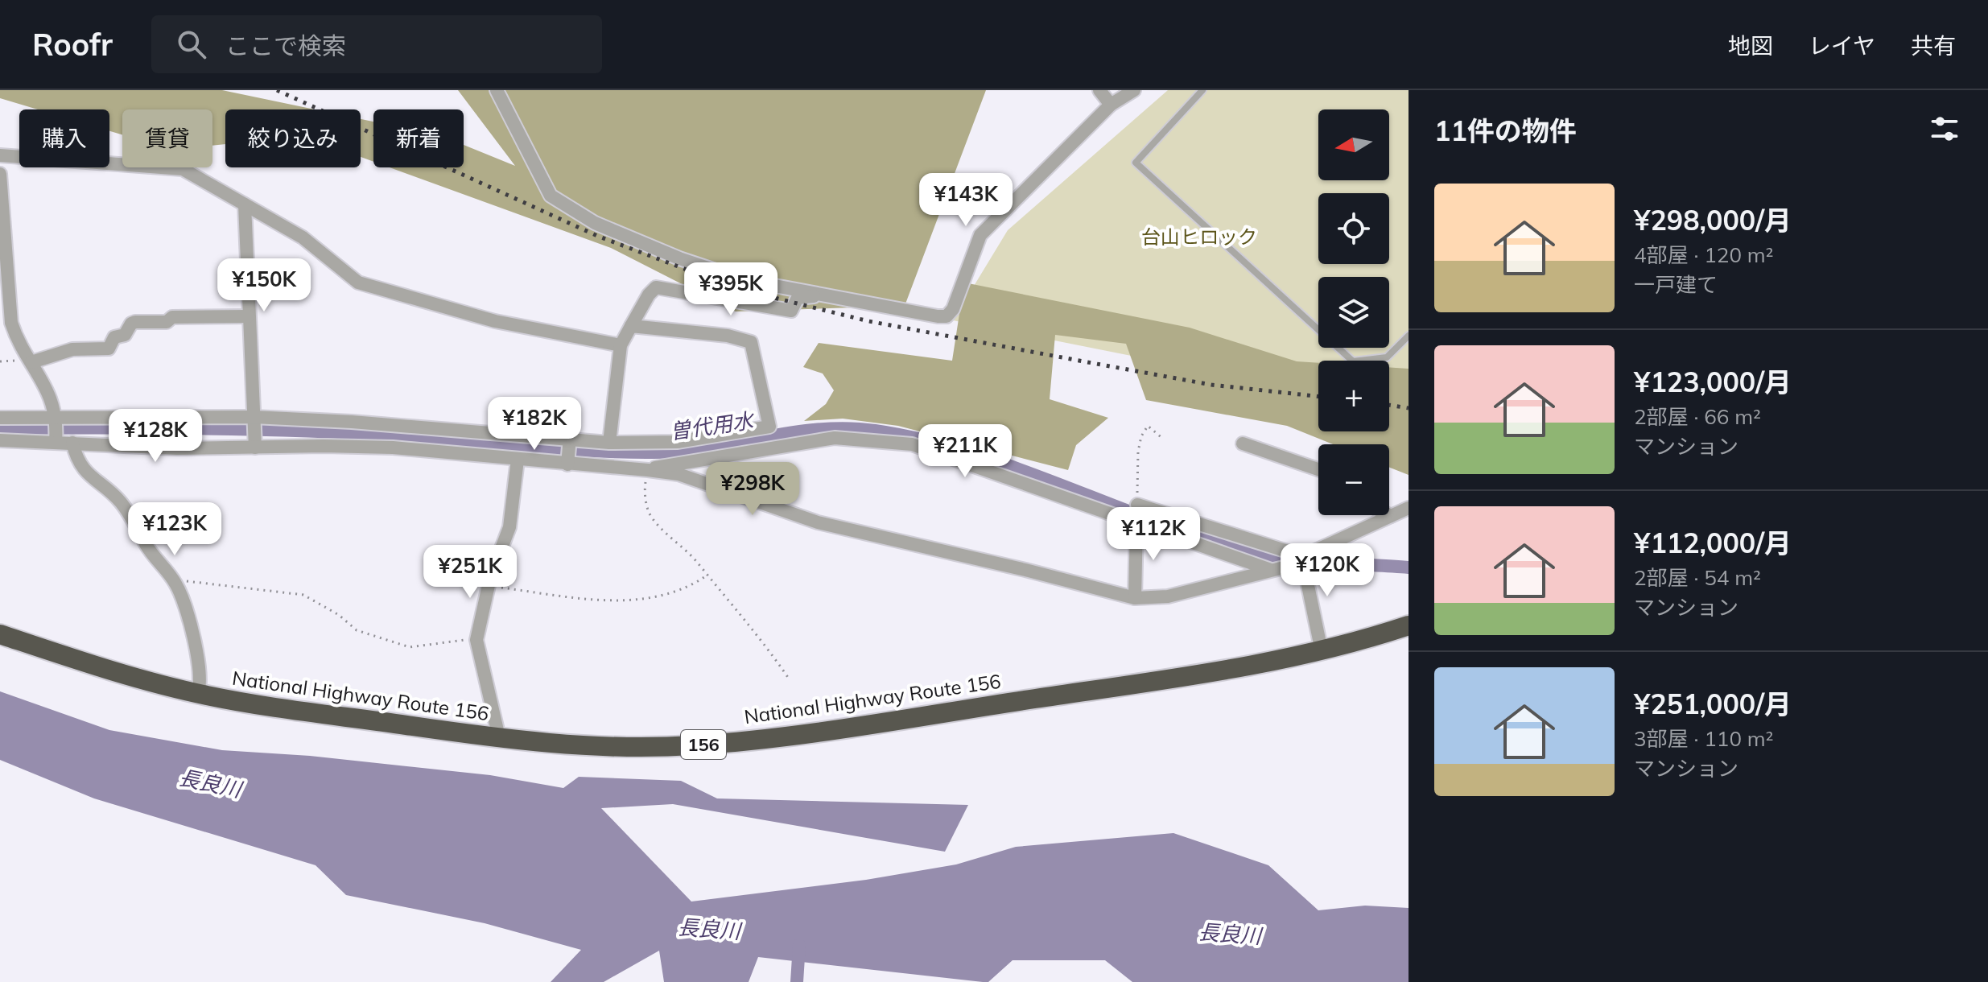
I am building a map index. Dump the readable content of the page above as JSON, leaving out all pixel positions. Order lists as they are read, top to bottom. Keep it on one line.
{"streets":{"highway":["National Highway Route 156","156"]},"water":["曽代用水","長良川"],"parks":["台山ヒロック"],"north":"left","page":{"header":"Roofr","search":"ここで検索","nav":["地図","レイヤ","共有"],"heading":"11件の物件","map_buttons":["+","−"],"chip":["購入","賃貸","絞り込み","新着"],"list":[{"name":"¥298,000/月","note":"4部屋 · 120 m² · 一戸建て"},{"name":"¥123,000/月","note":"2部屋 · 66 m² · マンション"},{"name":"¥112,000/月","note":"2部屋 · 54 m² · マンション"},{"name":"¥251,000/月","note":"3部屋 · 110 m² · マンション"}],"price":["¥143K","¥150K","¥395K","¥182K","¥128K","¥211K","¥298K","¥123K","¥112K","¥120K","¥251K"]}}
